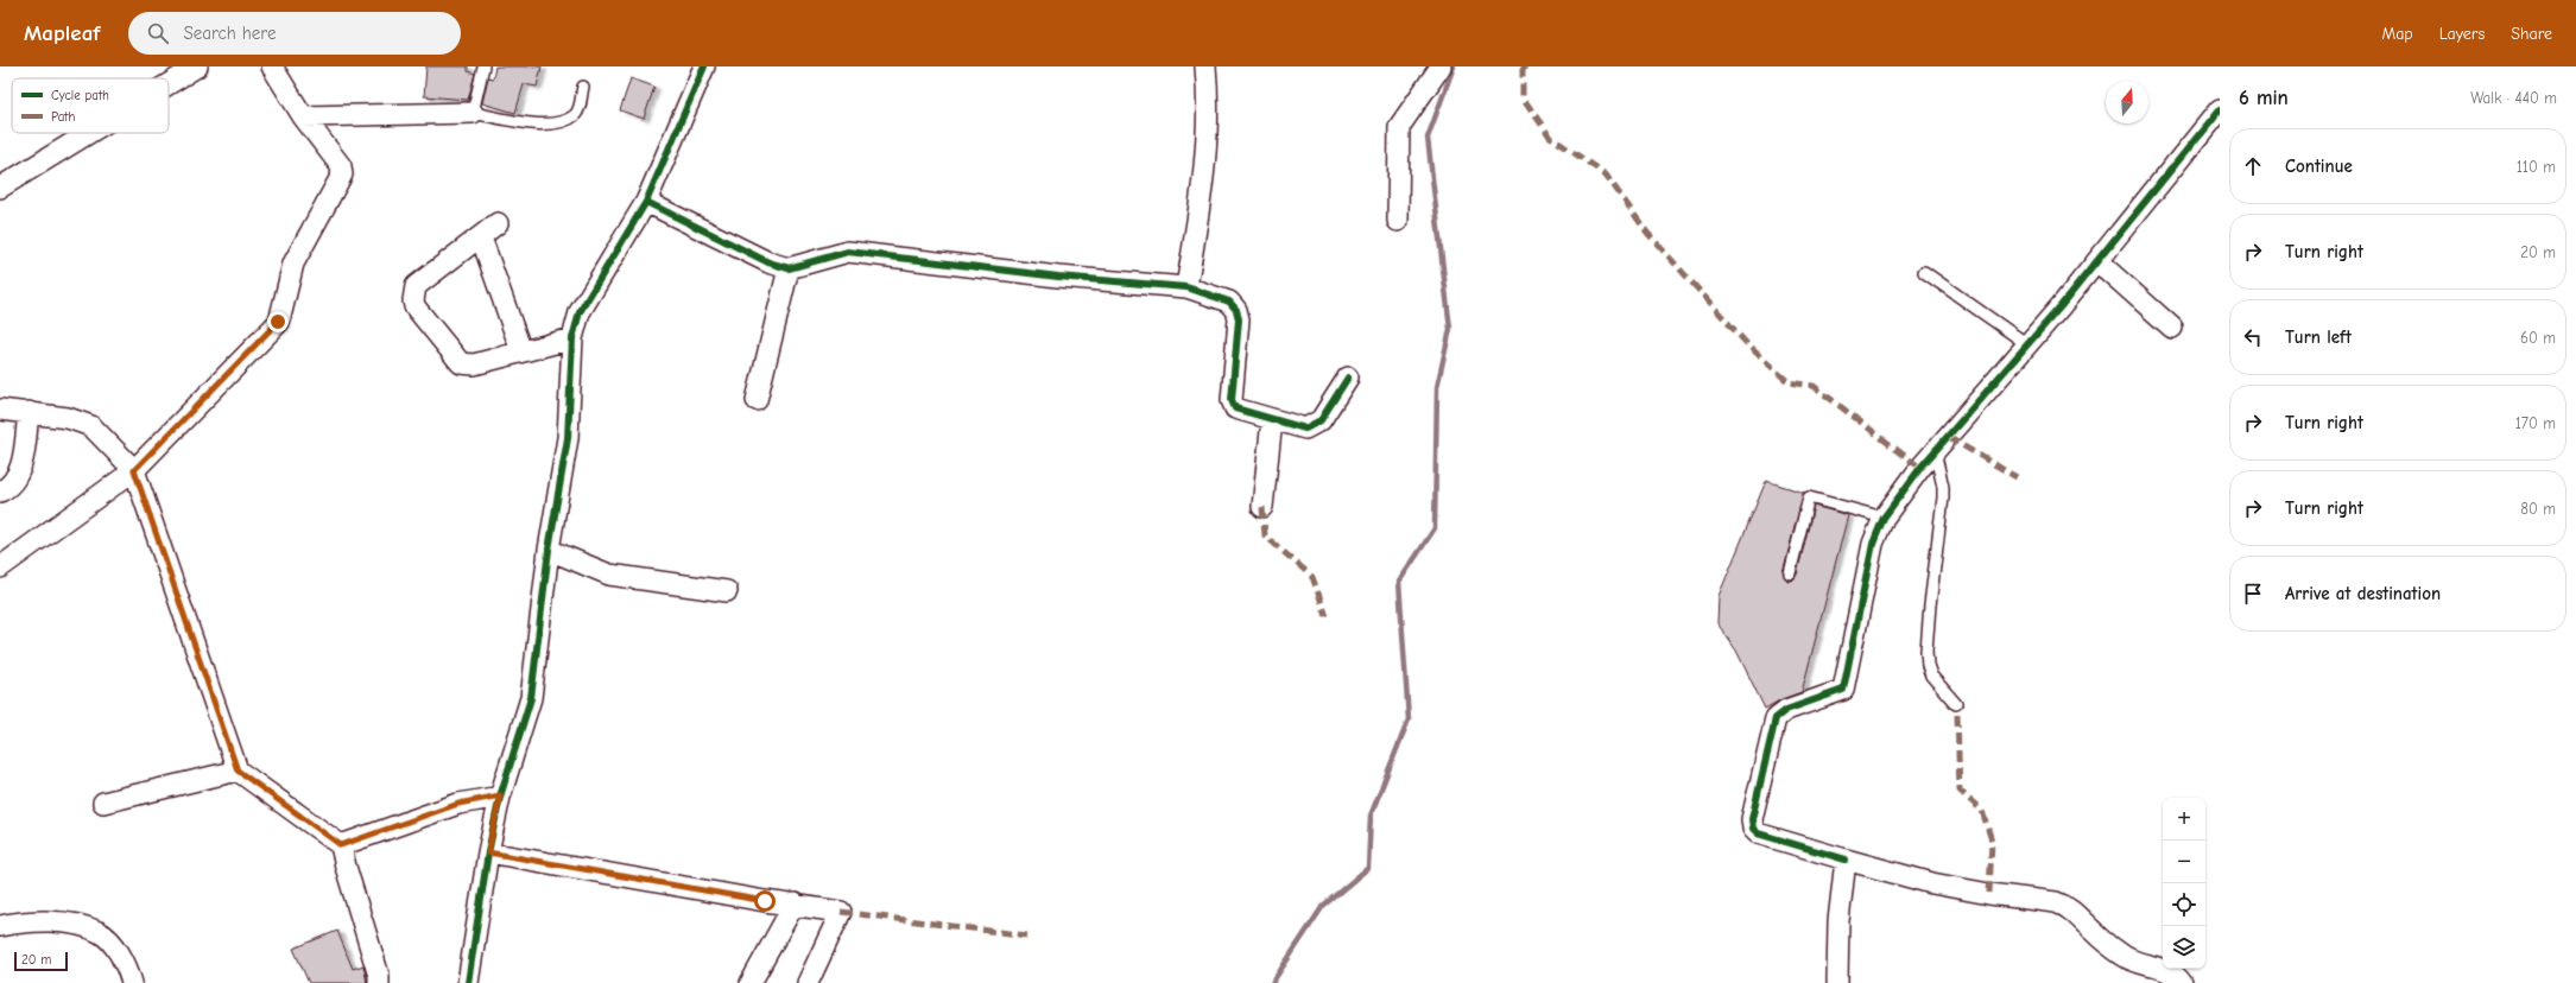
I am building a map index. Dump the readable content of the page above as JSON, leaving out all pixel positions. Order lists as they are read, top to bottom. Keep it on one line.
{"legend":["Cycle path","Path"],"scale_bar":"20 m","north":"top","page":{"header":"Mapleaf","search":"Search here","nav":["Map","Layers","Share"],"heading":["6 min","Walk · 440 m"],"list":[["Continue","110 m"],["Turn right","20 m"],["Turn left","60 m"],["Turn right","170 m"],["Turn right","80 m"],"Arrive at destination"],"map_buttons":["+","−"],"scale":"20 m"}}
